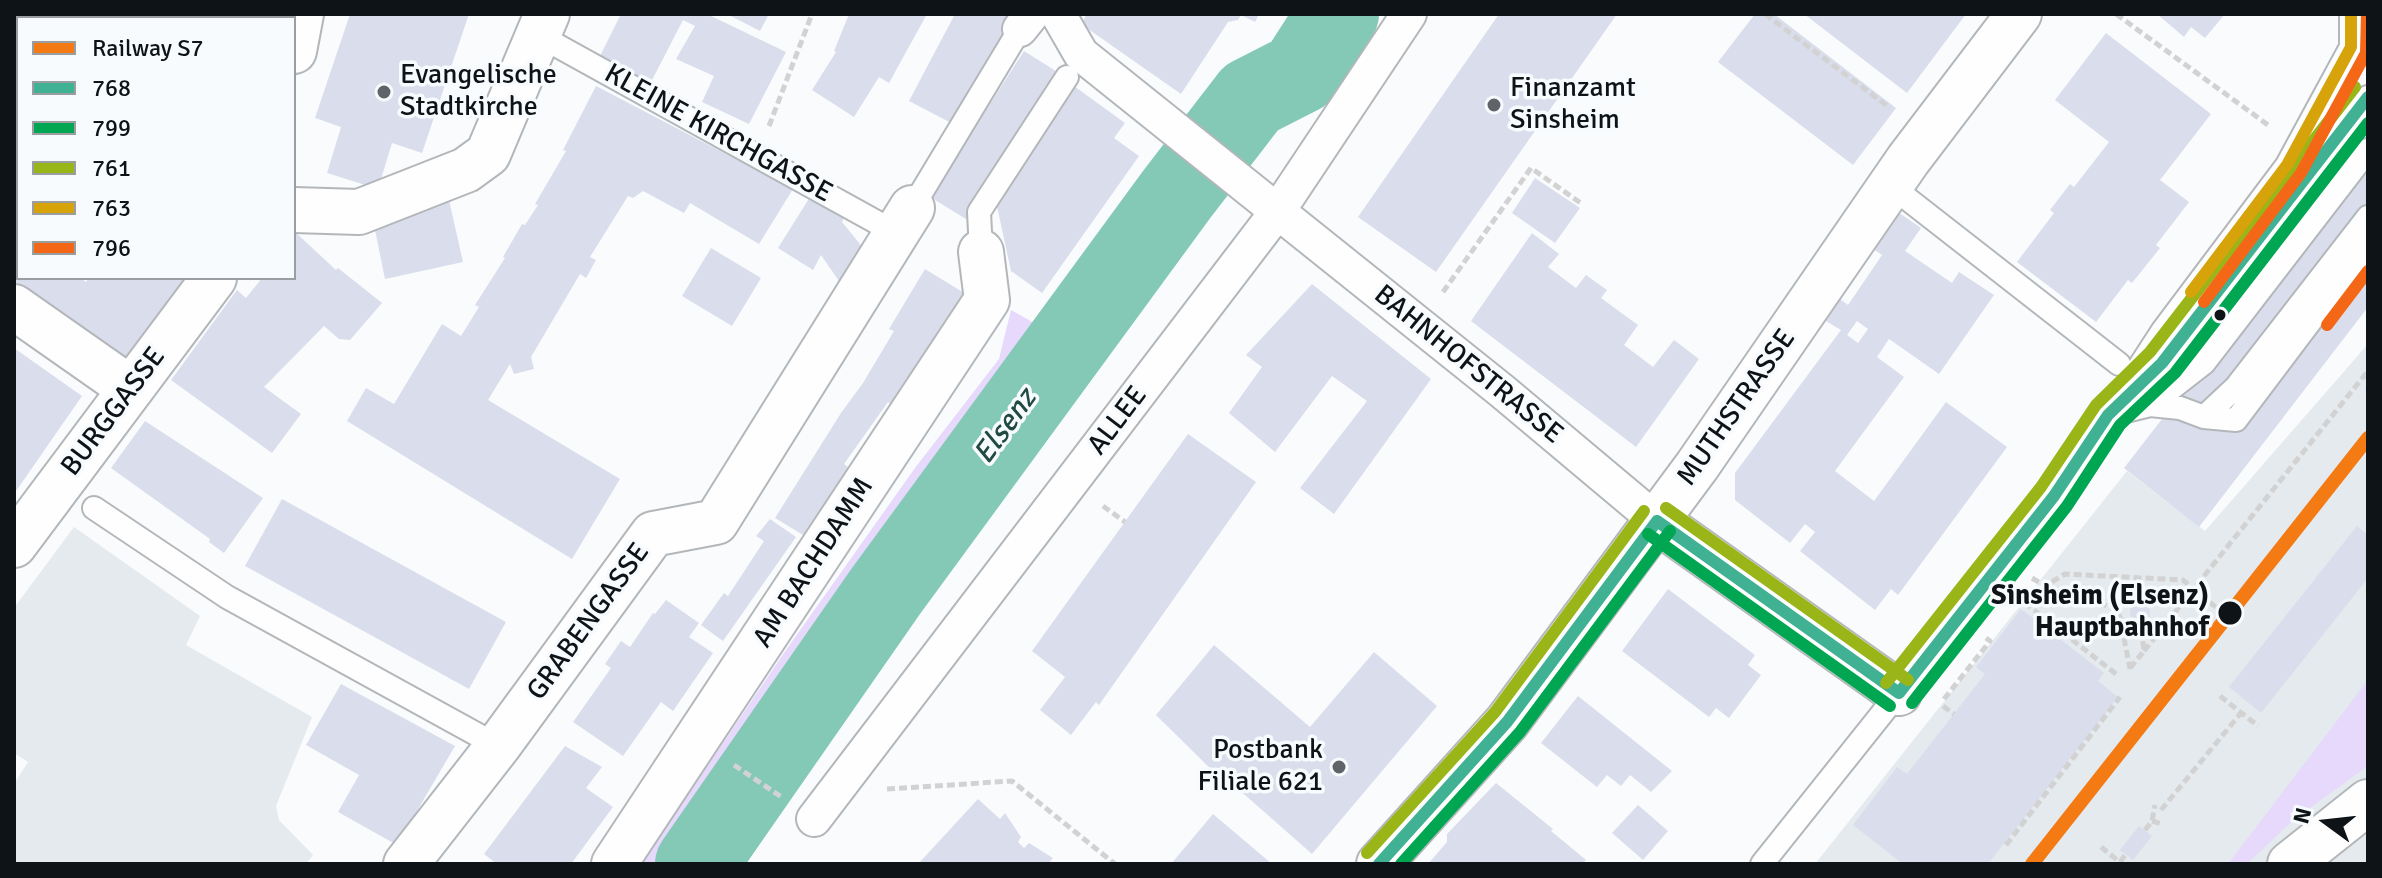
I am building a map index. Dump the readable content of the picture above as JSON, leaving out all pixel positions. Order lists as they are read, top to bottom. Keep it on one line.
{"streets":{"street":["BAHNHOFSTRASSE","MUTHSTRASSE","BURGGASSE","ALLEE","AM BACHDAMM","GRABENGASSE"],"lane":["KLEINE KIRCHGASSE"]},"crossings":[["KLEINE KIRCHGASSE","GRABENGASSE"],["BAHNHOFSTRASSE","MUTHSTRASSE"],["BAHNHOFSTRASSE","ALLEE"]],"water":["Elsenz"],"places":["Evangelische Stadtkirche","Finanzamt Sinsheim","Sinsheim (Elsenz) Hauptbahnhof","Postbank Filiale 621"],"lines":["transit line 763","transit line 796","transit line 761","transit line 768","transit line 799","rail line S7"],"legend":["Railway S7","768","799","761","763","796"],"north":"left"}
